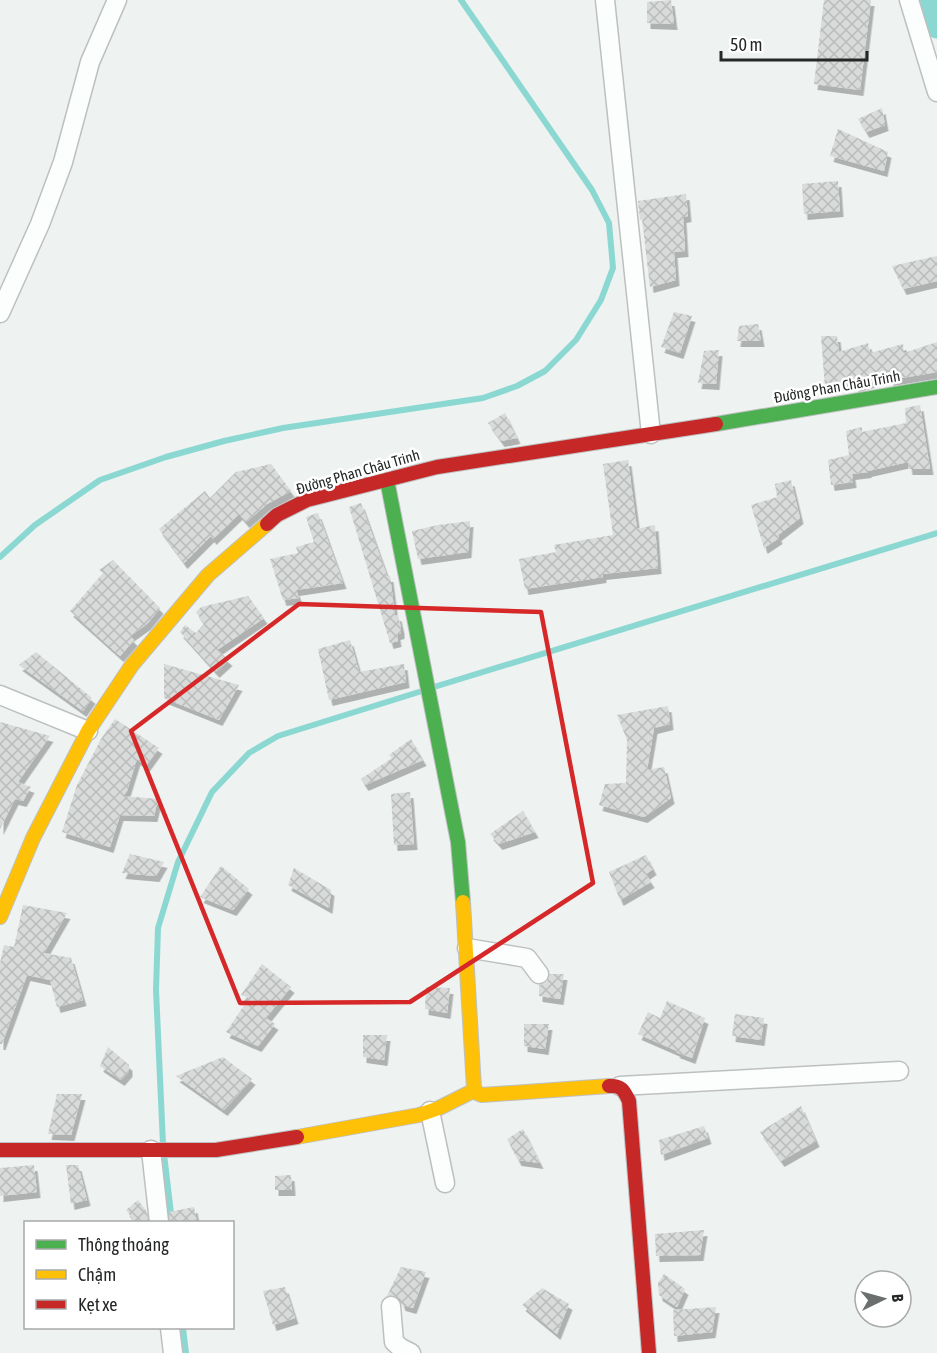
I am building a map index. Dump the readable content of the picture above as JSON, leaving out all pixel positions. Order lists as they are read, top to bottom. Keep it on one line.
{"streets":{"street":["Đường Phan Châu Trinh"]},"legend":["Thông thoáng","Chậm","Kẹt xe"],"scale_bar":"50 m","north":"right"}
